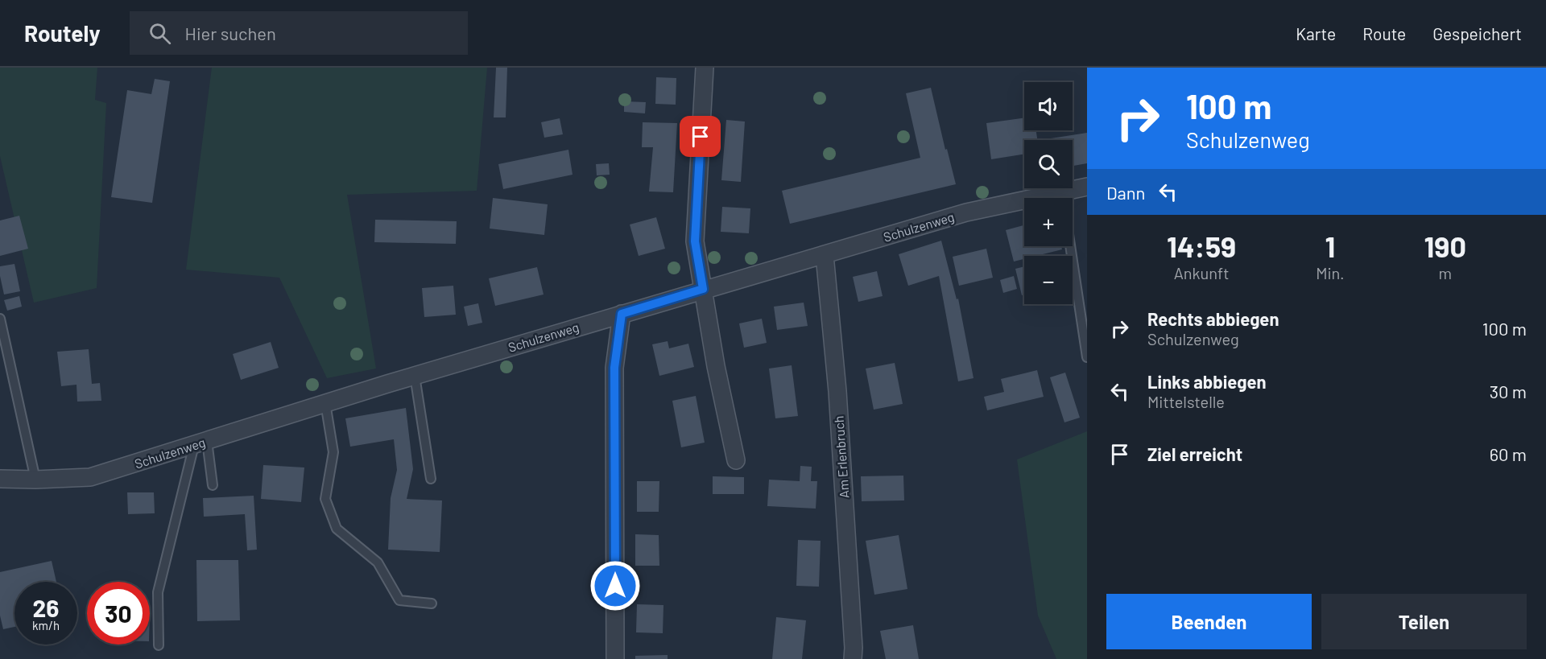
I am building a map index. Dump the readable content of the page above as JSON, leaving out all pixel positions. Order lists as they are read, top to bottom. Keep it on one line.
{"streets":{"street":["Schulzenweg","Am Erlenbruch"]},"crossings":[["Schulzenweg","Am Erlenbruch"]],"page":{"header":"Routely","search":"Hier suchen","nav":["Karte","Route","Gespeichert"],"turn":["100 m","Schulzenweg"],"map_buttons":["+","−"],"then":"Dann","eta":["14:59","Ankunft","1","Min.","190","m"],"list":[{"name":"Rechts abbiegen","note":"Schulzenweg","value":"100 m"},{"name":"Links abbiegen","note":"Mittelstelle","value":"30 m"},{"name":"Ziel erreicht","value":"60 m"}],"speed":"26 km/h","limit":"30","buttons":["Beenden","Teilen"]}}
